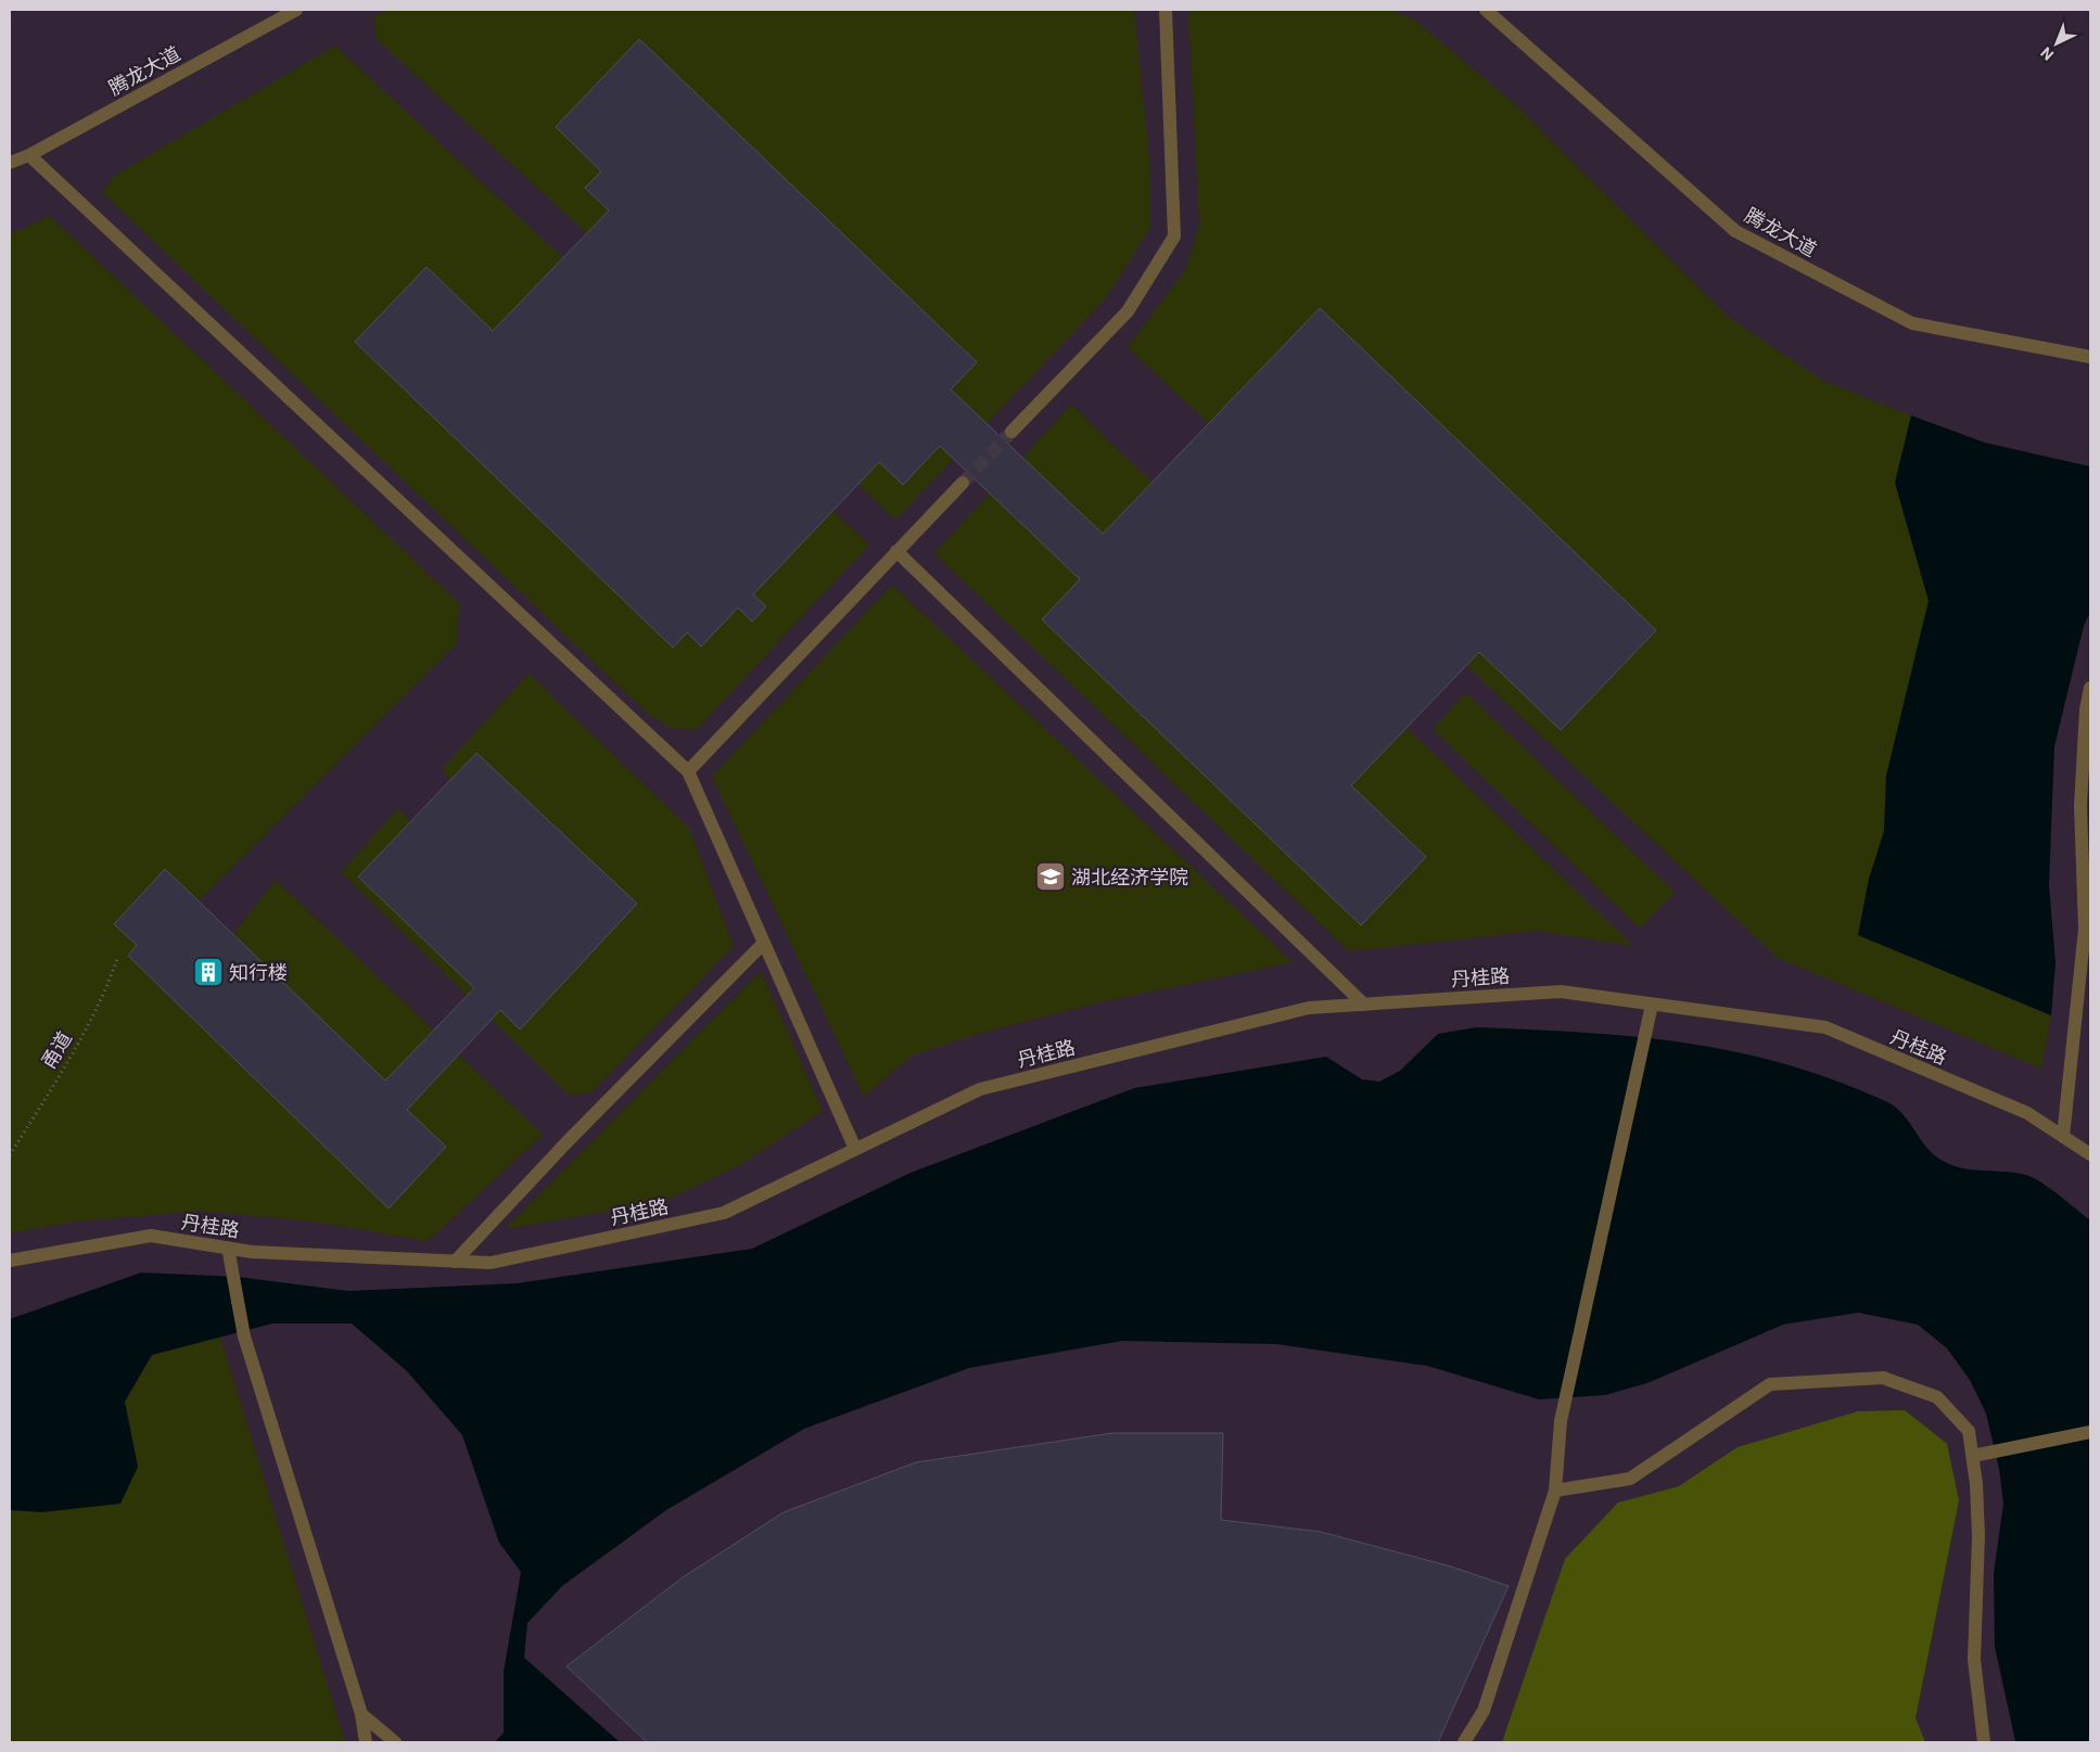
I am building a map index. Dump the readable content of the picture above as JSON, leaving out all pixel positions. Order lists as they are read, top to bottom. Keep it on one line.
{"streets":{"street":["腾龙大道","丹桂路"],"path":["甬道"]},"places":{"school or university":["湖北经济学院"],"building":["知行楼"]},"north":"bottom left"}
